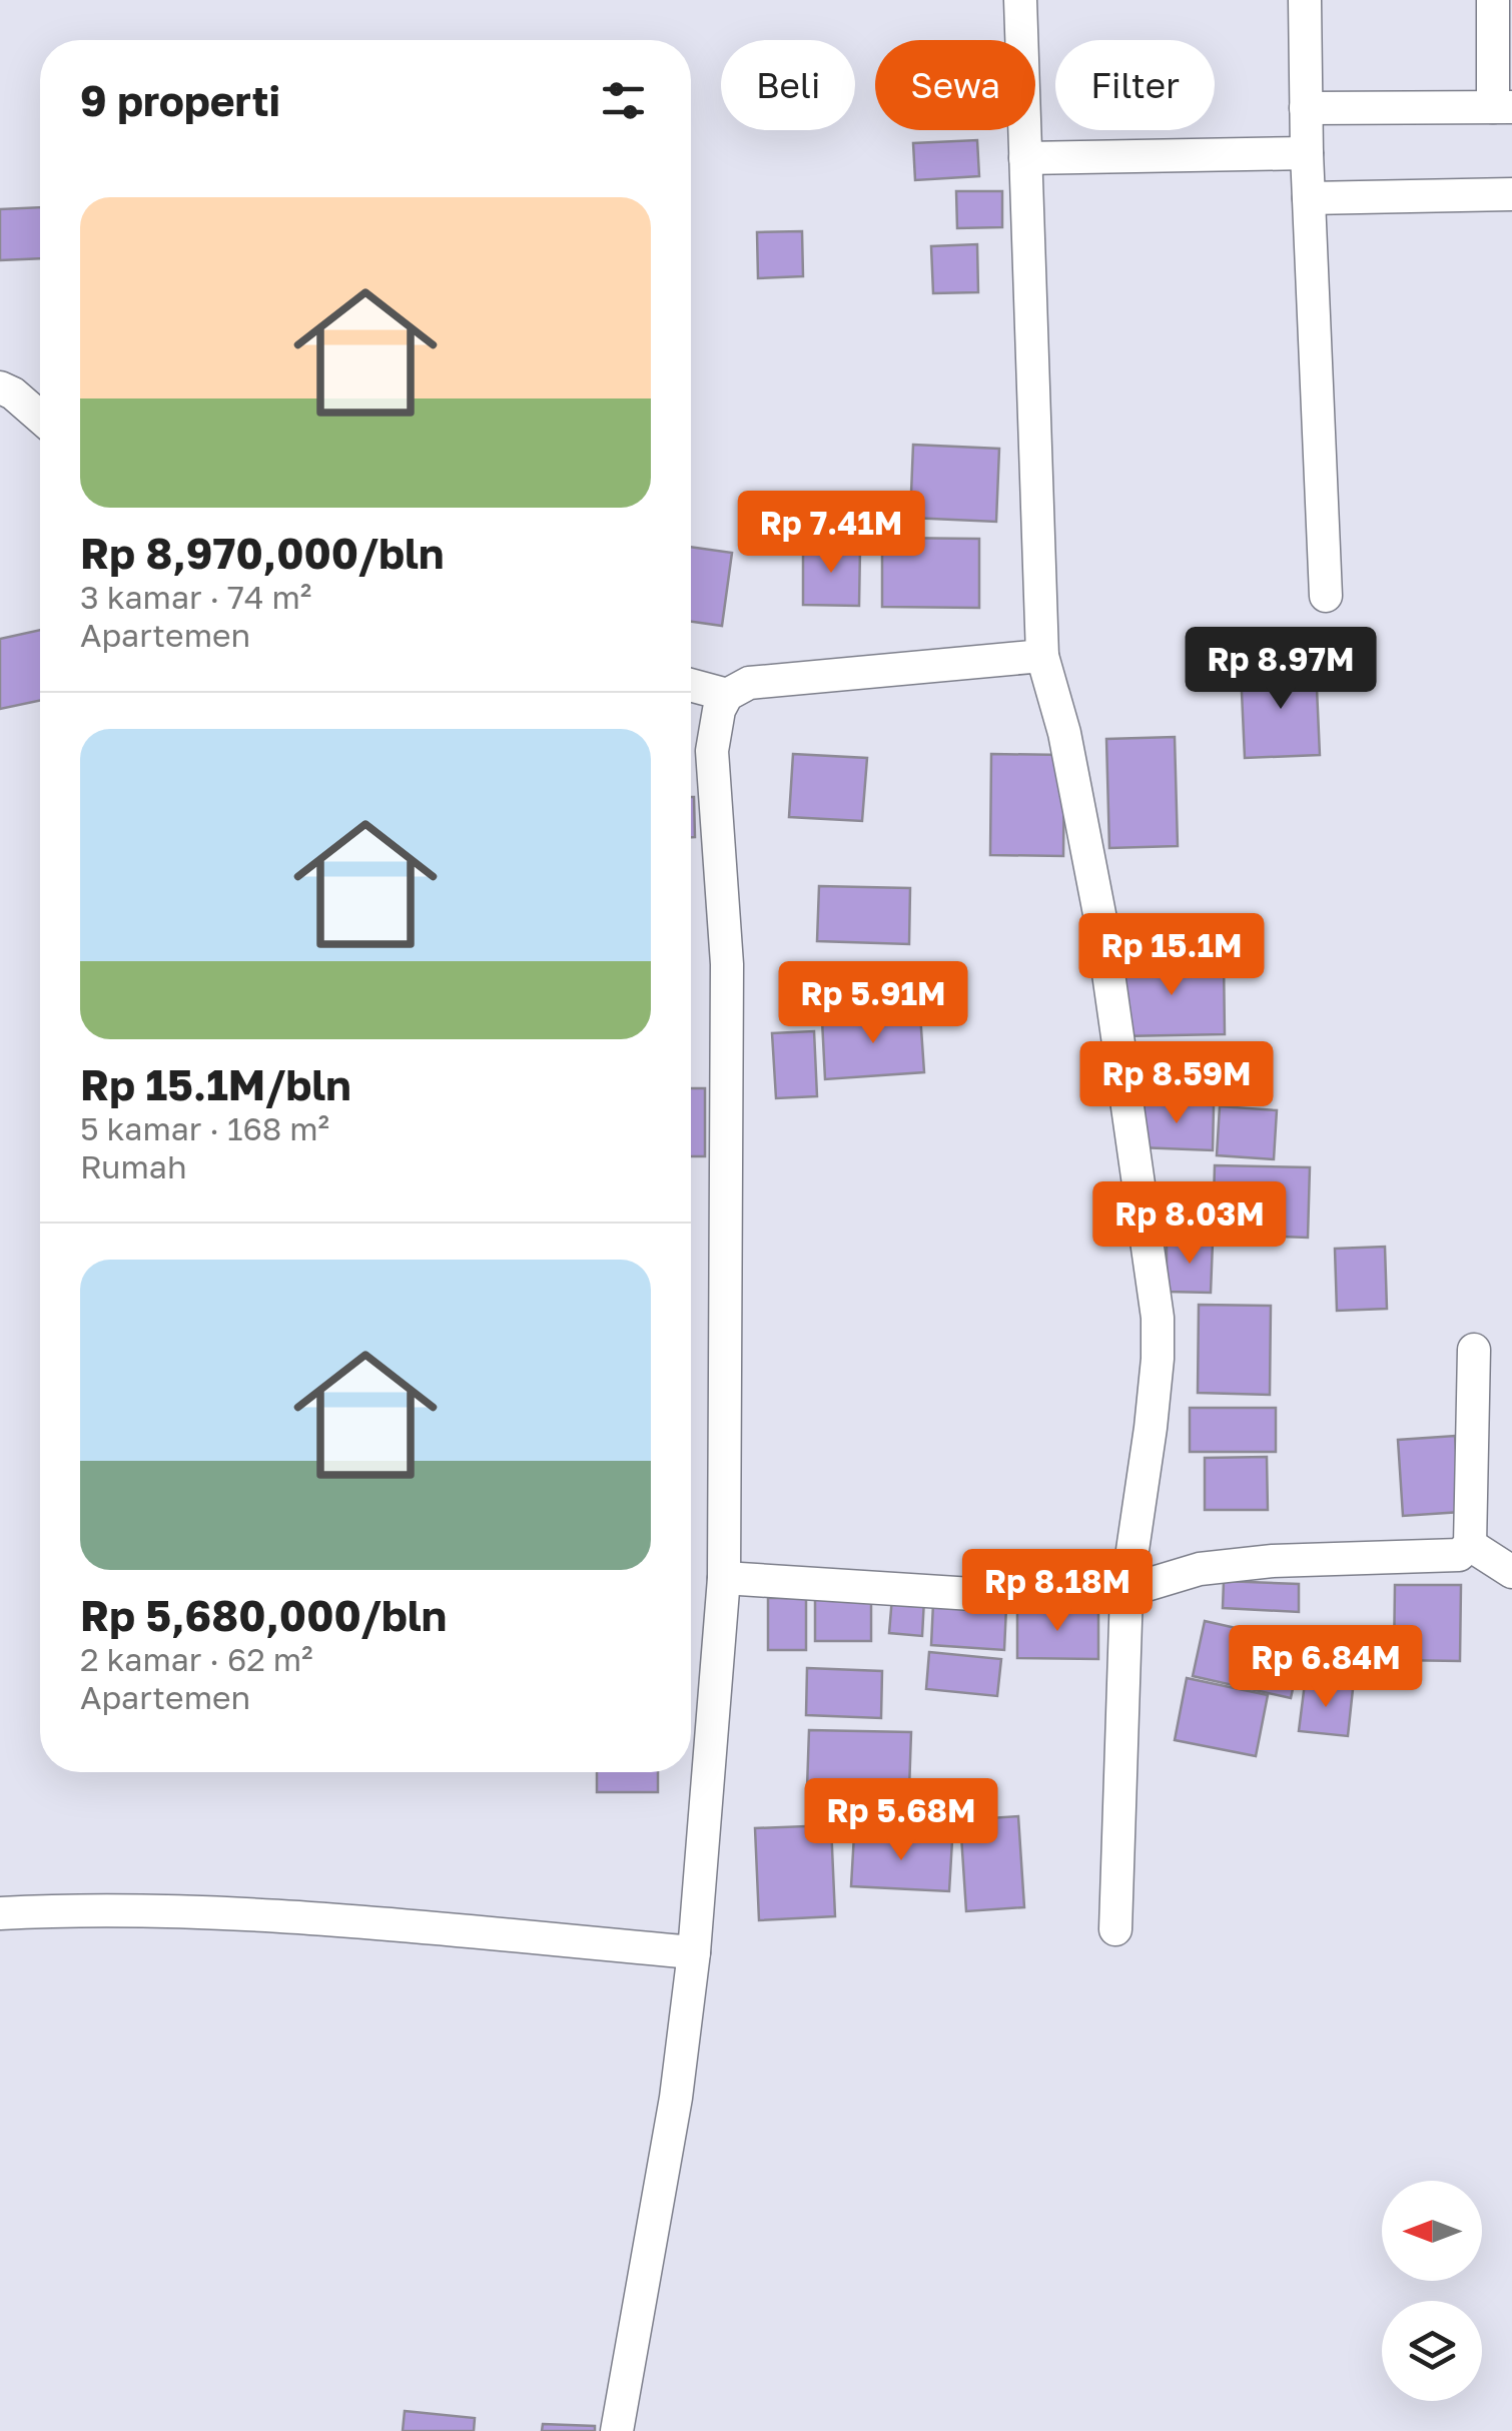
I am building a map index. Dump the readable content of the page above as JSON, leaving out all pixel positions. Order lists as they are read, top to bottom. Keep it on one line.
{"north":"left","page":{"chip":["Beli","Sewa","Filter"],"heading":"9 properti","list":[{"name":"Rp 8,970,000/bln","note":"3 kamar · 74 m² · Apartemen"},{"name":"Rp 15.1M/bln","note":"5 kamar · 168 m² · Rumah"},{"name":"Rp 5,680,000/bln","note":"2 kamar · 62 m² · Apartemen"}],"price":["Rp 7.41M","Rp 8.97M","Rp 15.1M","Rp 5.91M","Rp 8.59M","Rp 8.03M","Rp 8.18M","Rp 6.84M","Rp 5.68M"]}}
